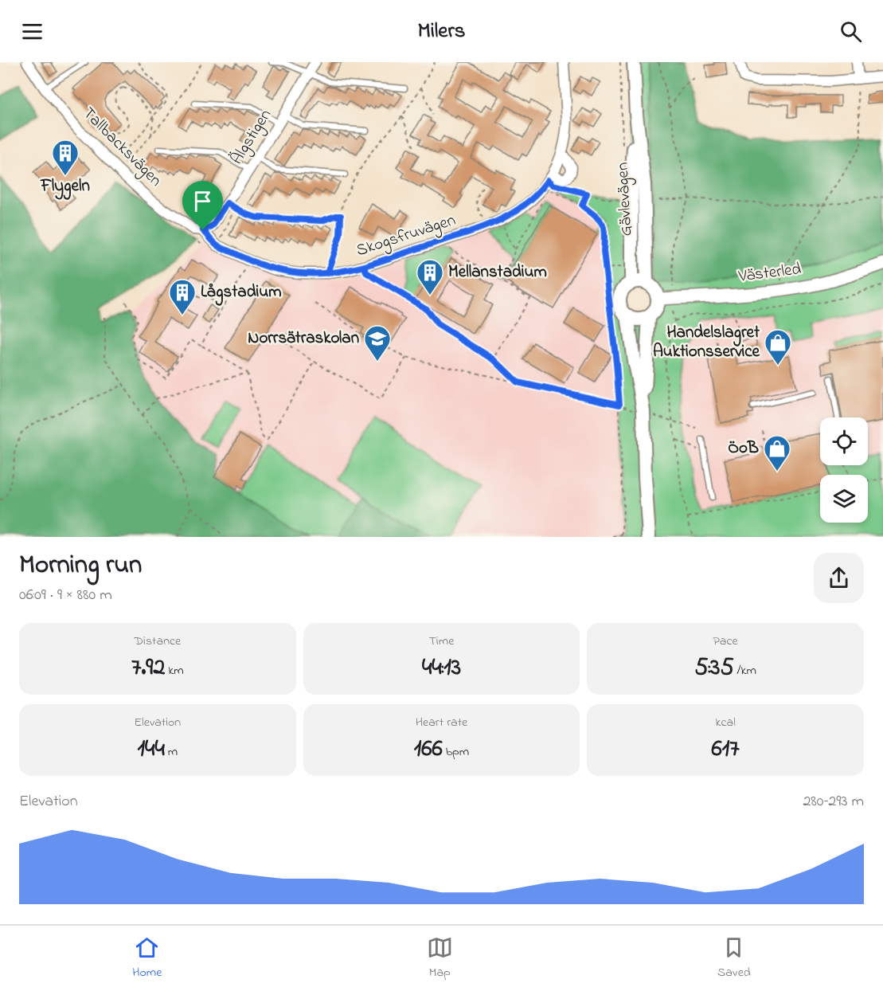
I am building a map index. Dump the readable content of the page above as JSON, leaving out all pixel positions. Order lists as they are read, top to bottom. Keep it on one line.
{"streets":{"main road":["Gävlevägen"],"street":["Älgstigen","Tallbacksvägen","Skogsfruvägen","Västerled"]},"crossings":[["Älgstigen","Tallbacksvägen"],["Älgstigen","Skogsfruvägen"],["Tallbacksvägen","Skogsfruvägen"],["Gävlevägen","Västerled"]],"places":{"building":["Flygeln","Mellanstadium","Lågstadium"],"school or university":["Norrsätraskolan"],"shop":["Handelslagret Auktionsservice","ÖoB"]},"page":{"header":"Milers","heading":["Morning run","06:09 · 9 × 880 m"],"stats":[["Distance","7.92 km"],["Time","44:13"],["Pace","5:35 /km"],["Elevation","144 m"],["Heart rate","166 bpm"],["kcal","617"]],"chart":["Elevation","280–293 m"],"tabs":["Home","Map","Saved"]}}
